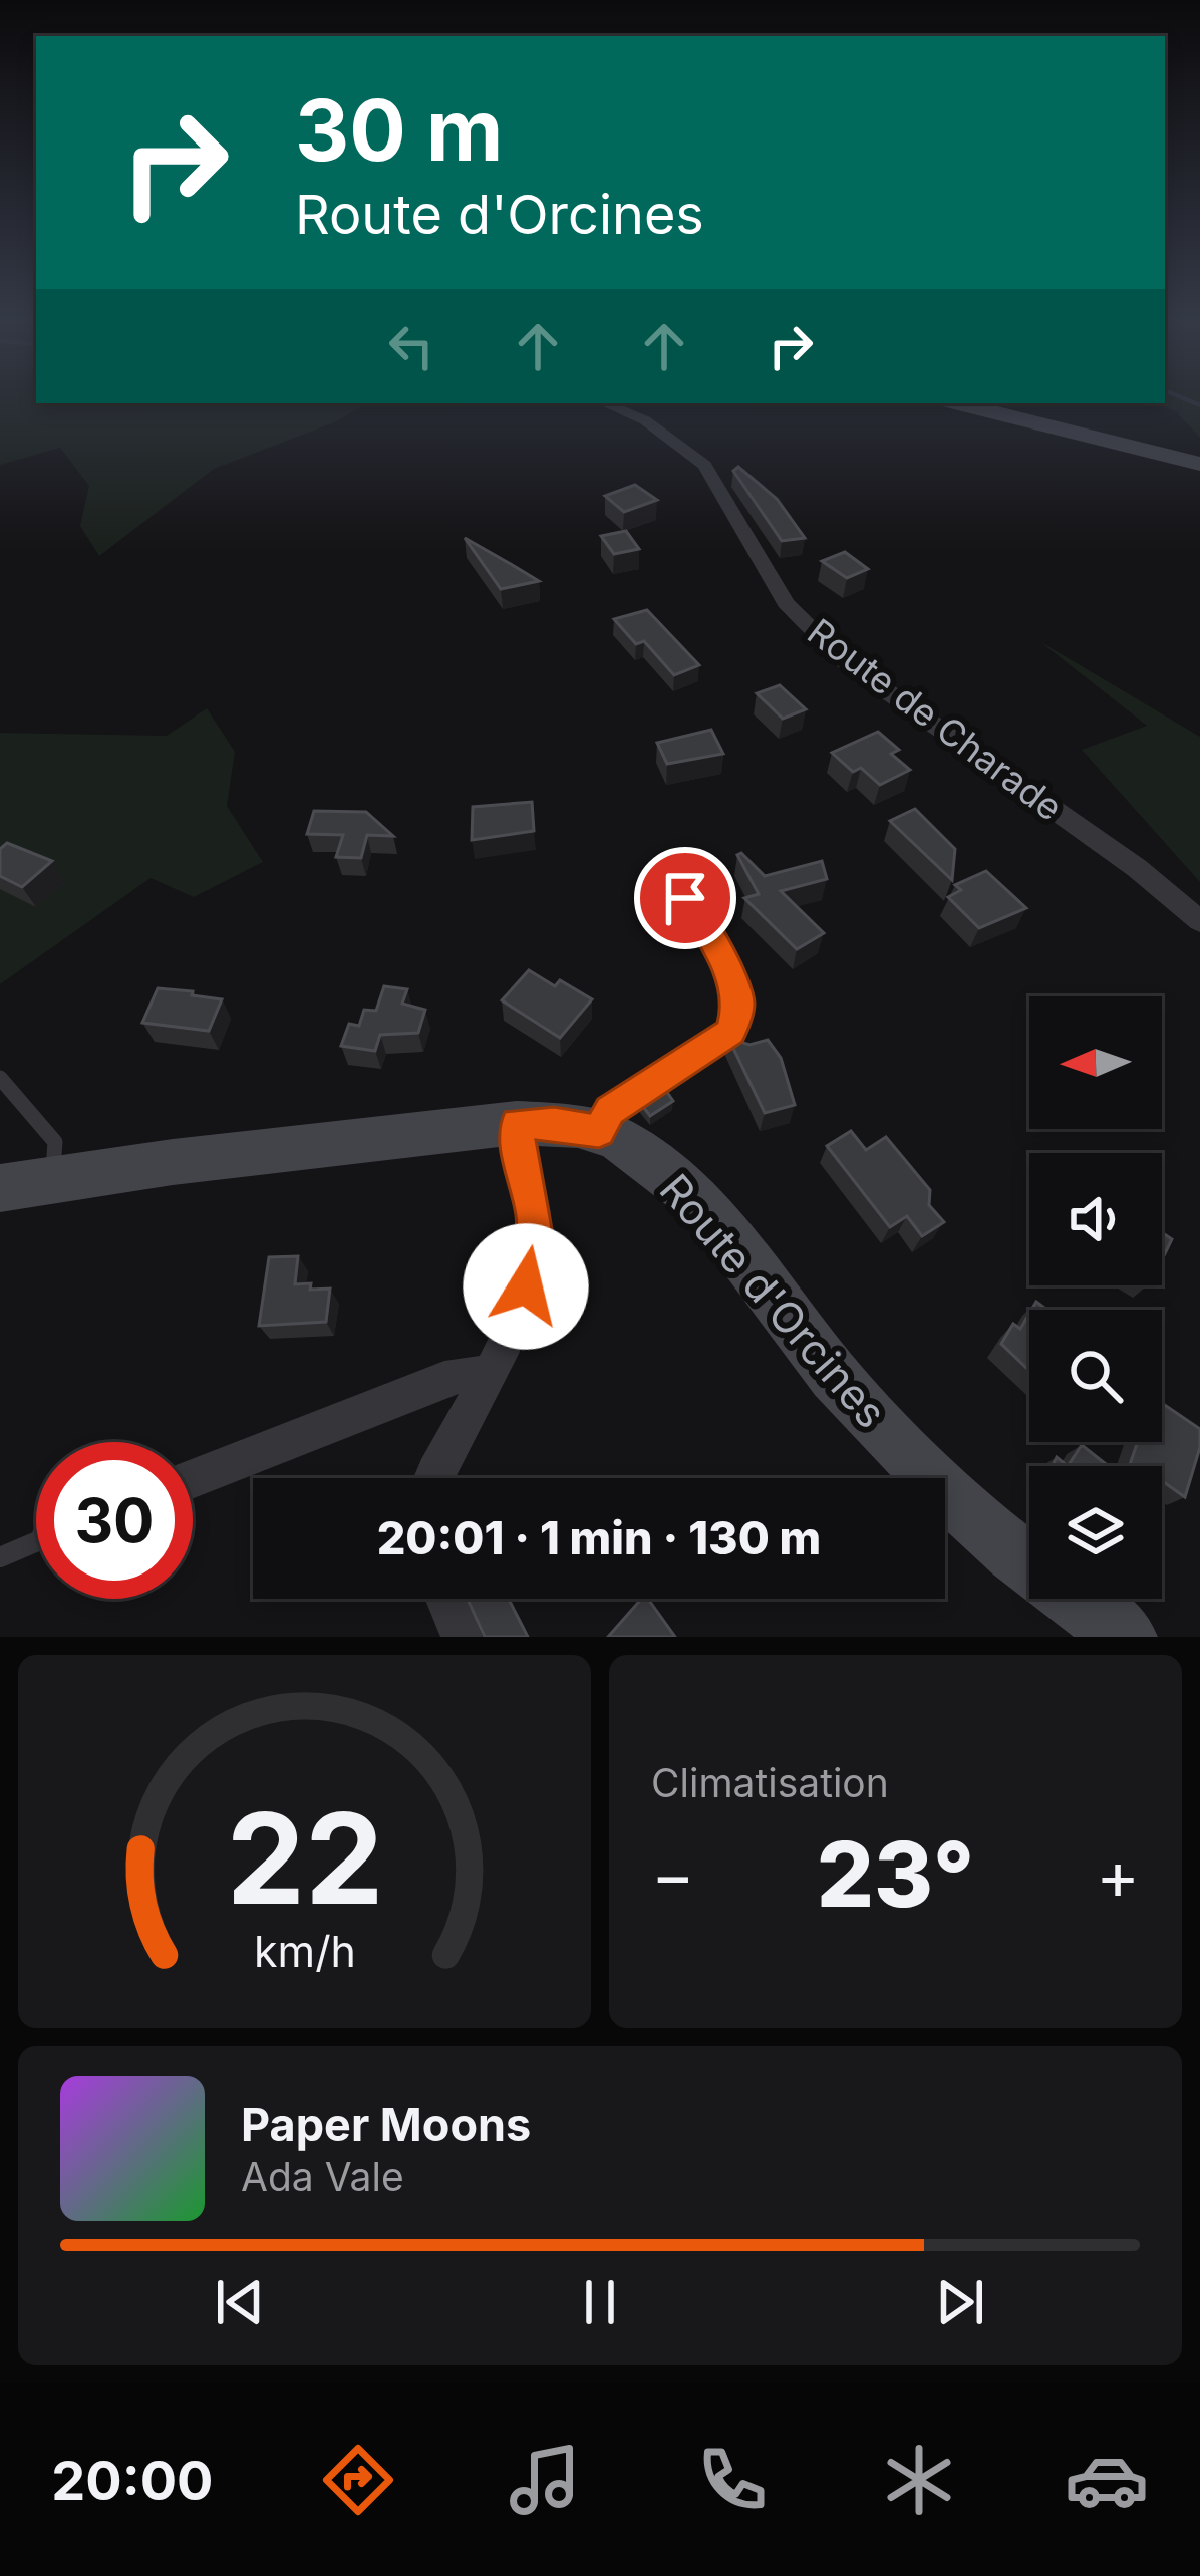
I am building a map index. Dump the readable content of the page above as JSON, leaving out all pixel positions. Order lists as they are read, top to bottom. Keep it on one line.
{"streets":{"main road":["Route d'Orcines"],"street":["Route de Charade"]},"north":"left","page":{"turn":["30 m","Route d'Orcines"],"limit":"30","trip":"20:01 · 1 min · 130 m","tile":"Climatisation","heat":["−","23°","+"],"song":["Paper Moons","Ada Vale"],"tabs":"20:00","gauge":["22","km/h"]}}
